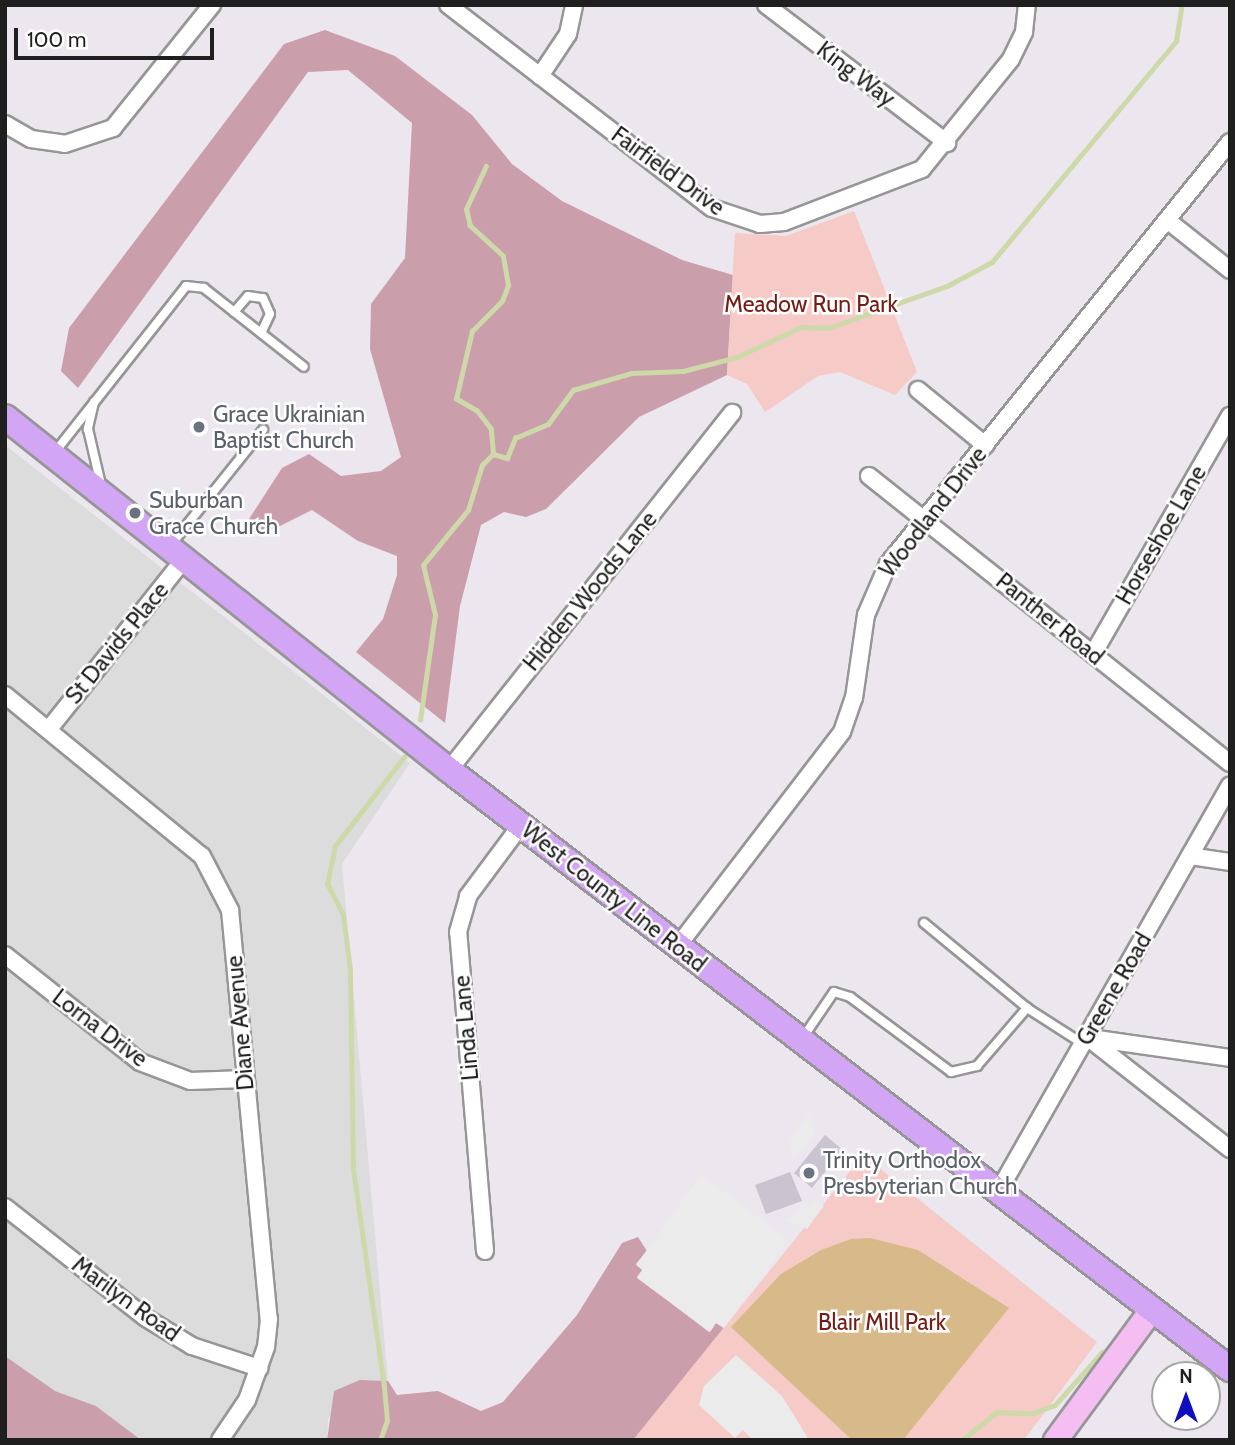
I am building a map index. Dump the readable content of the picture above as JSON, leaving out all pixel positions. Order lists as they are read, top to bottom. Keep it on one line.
{"streets":{"main road":["West County Line Road"],"street":["King Way","Fairfield Drive","Woodland Drive","Horseshoe Lane","Hidden Woods Lane","Panther Road","St Davids Place","Greene Road","Diane Avenue","Lorna Drive","Linda Lane","Marilyn Road"]},"crossings":[["King Way","Fairfield Drive"],["Woodland Drive","Panther Road"],["Woodland Drive","West County Line Road"],["Horseshoe Lane","Panther Road"],["Hidden Woods Lane","West County Line Road"],["St Davids Place","West County Line Road"],["St Davids Place","Diane Avenue"],["West County Line Road","Greene Road"],["West County Line Road","Linda Lane"],["Diane Avenue","Lorna Drive"],["Diane Avenue","Marilyn Road"]],"parks":["Meadow Run Park","Blair Mill Park"],"places":["Grace Ukrainian Baptist Church","Suburban Grace Church","Trinity Orthodox Presbyterian Church"],"scale_bar":"100 m","north":"top"}
